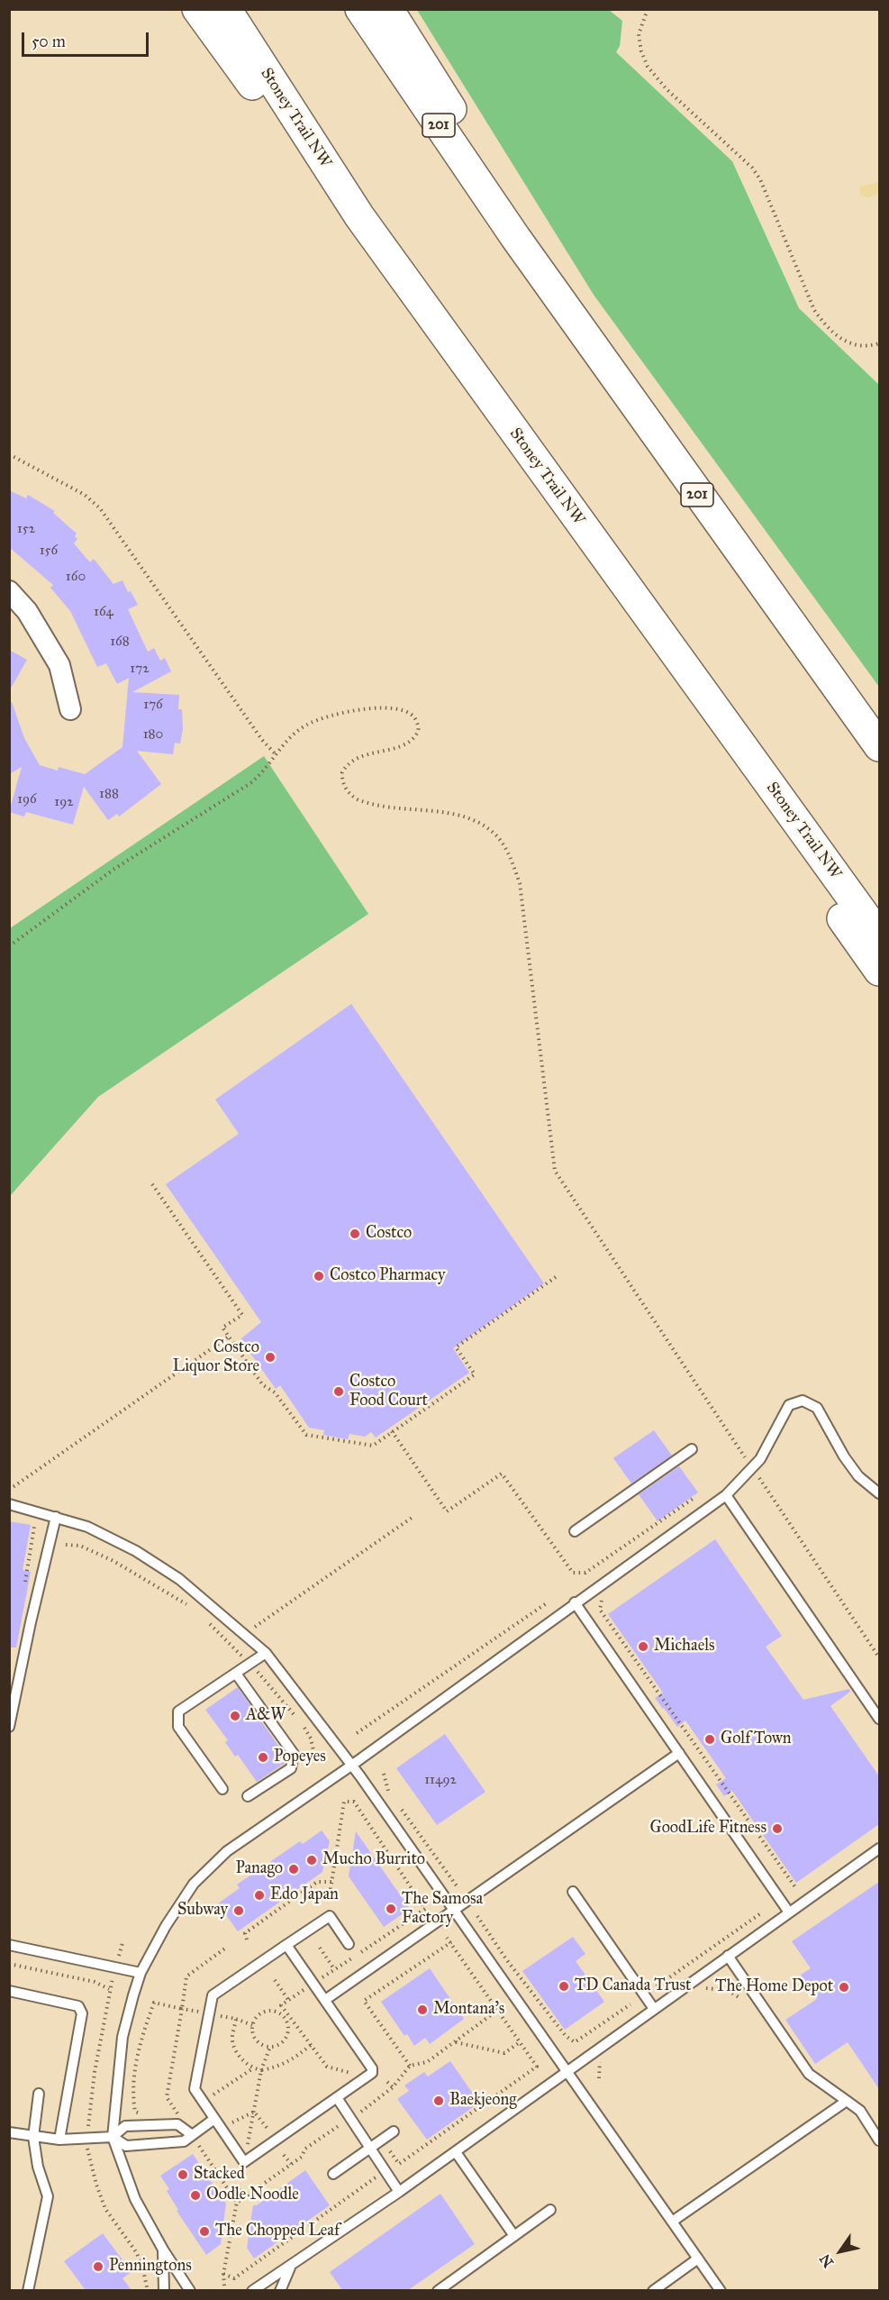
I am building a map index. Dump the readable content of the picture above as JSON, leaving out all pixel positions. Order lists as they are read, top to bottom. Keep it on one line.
{"streets":{"highway":["Stoney Trail NW","201"]},"places":["Costco","Costco Pharmacy","Costco Liquor Store","Costco Food Court","Michaels","A&W","Golf Town","Popeyes","GoodLife Fitness","Mucho Burrito","Panago","Edo Japan","The Samosa Factory","Subway","TD Canada Trust","The Home Depot","Montana's","Baekjeong","Stacked","Oodle Noodle","The Chopped Leaf","Penningtons"],"house_numbers":["152","156","160","164","168","172","176","180","188","196","192","11492"],"scale_bar":"50 m","north":"bottom left"}
